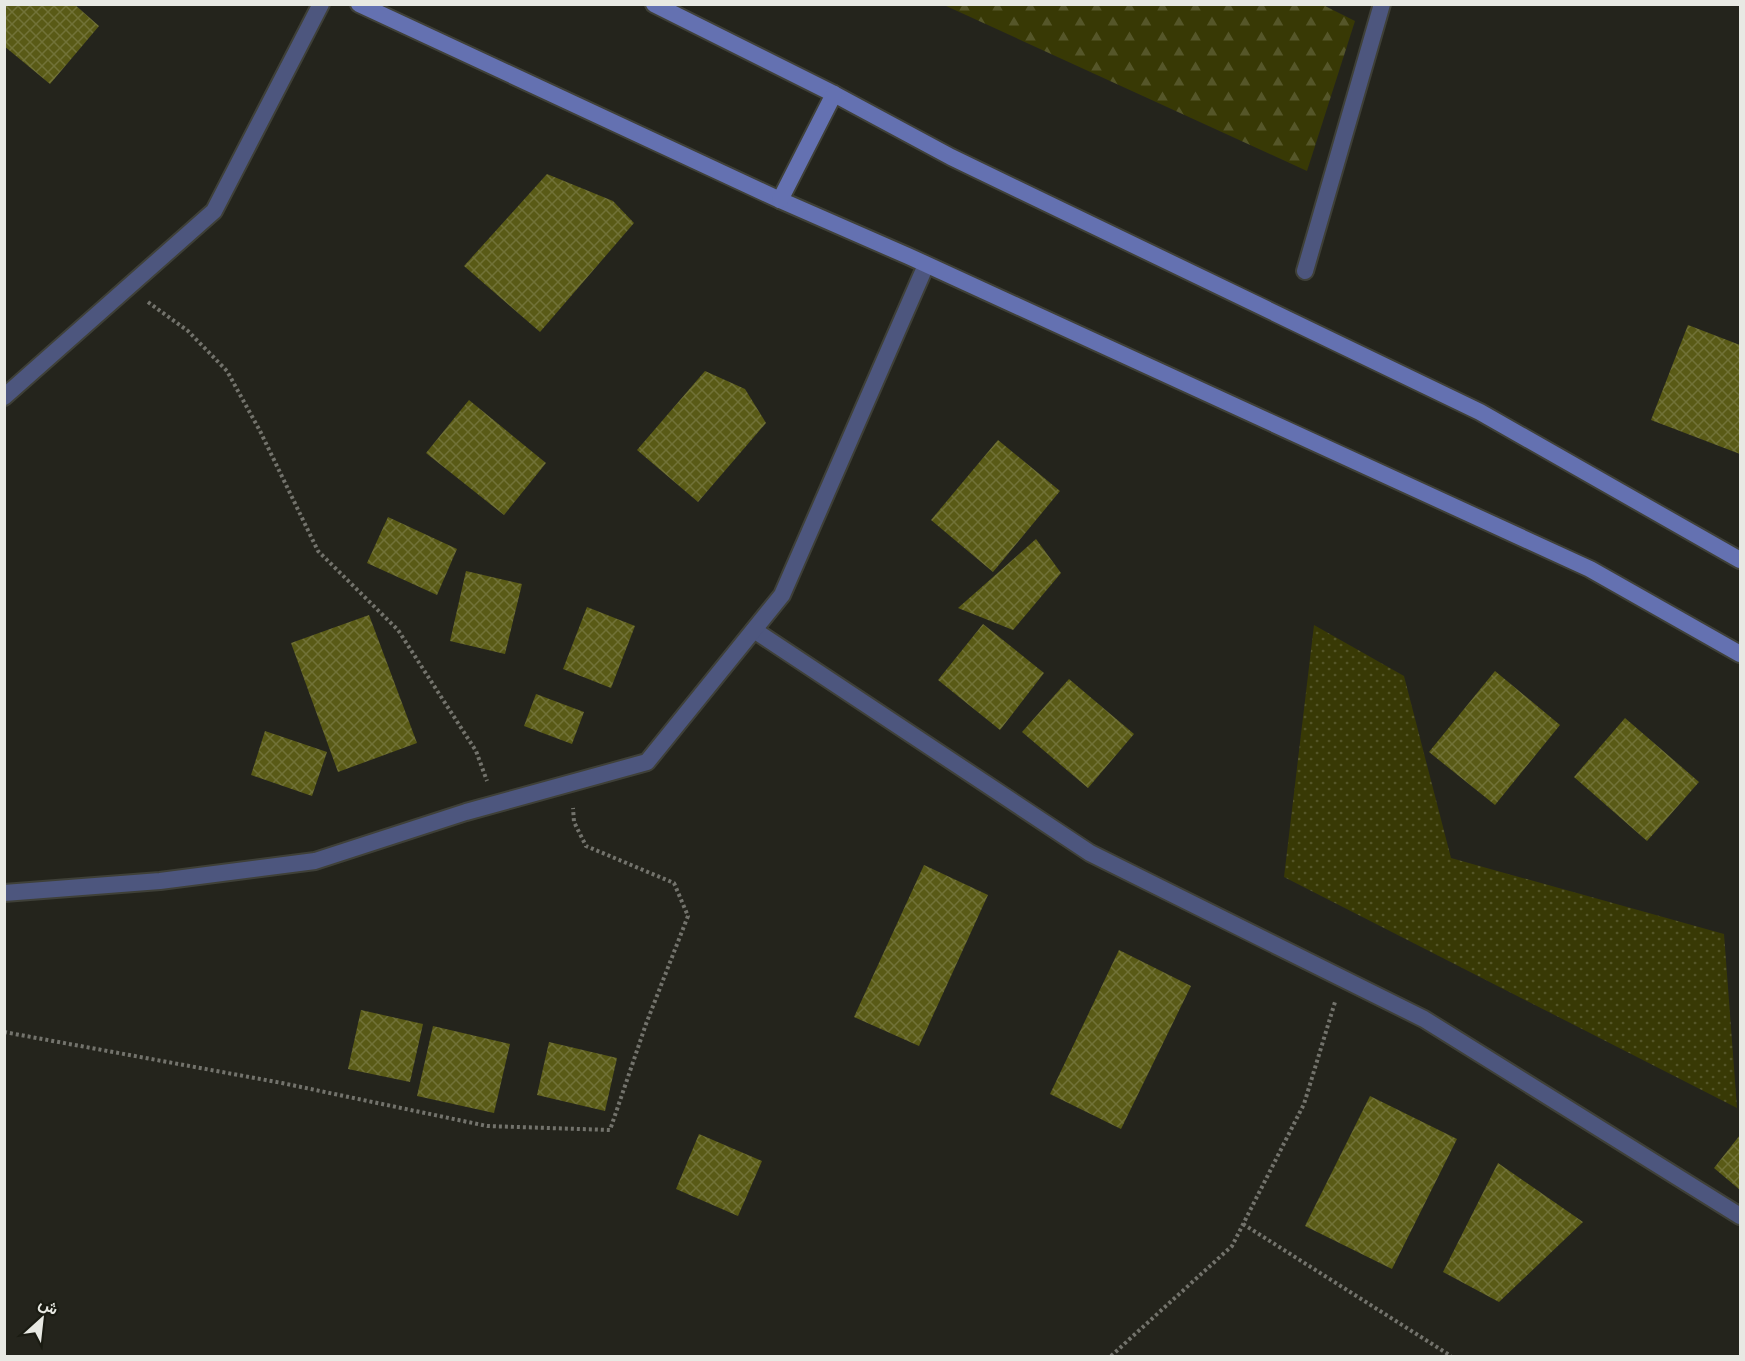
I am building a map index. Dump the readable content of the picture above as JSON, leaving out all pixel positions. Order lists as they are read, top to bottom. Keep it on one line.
{"north":"top right"}
